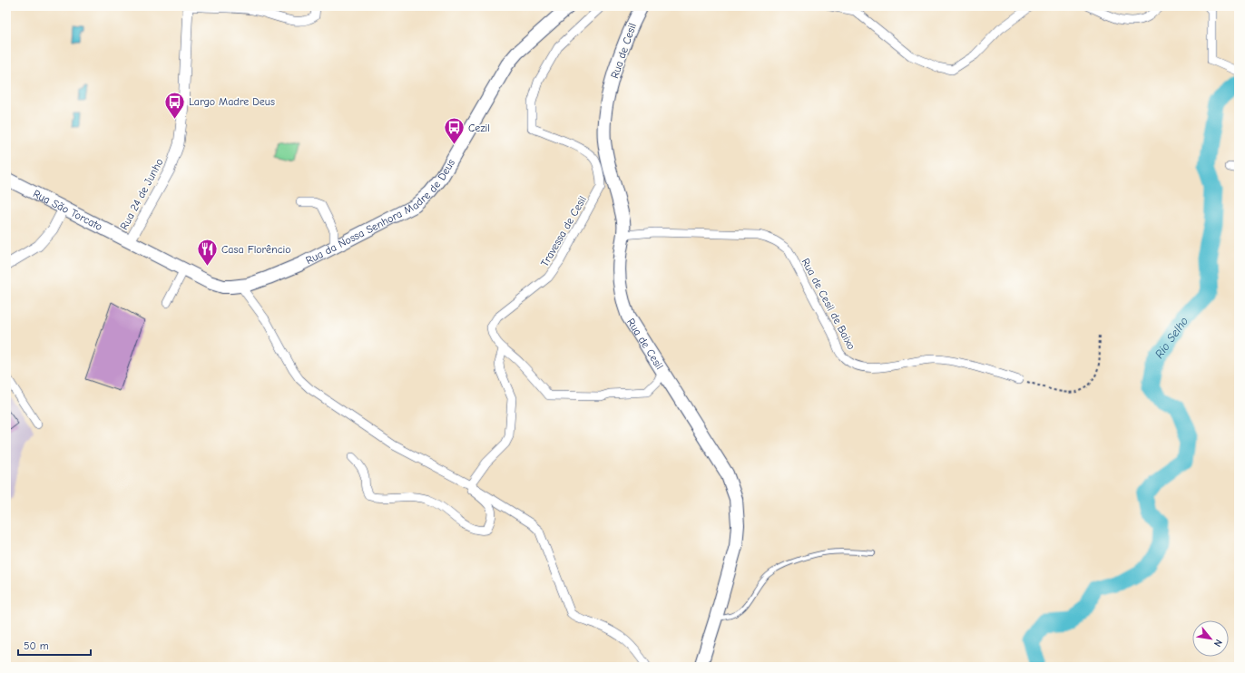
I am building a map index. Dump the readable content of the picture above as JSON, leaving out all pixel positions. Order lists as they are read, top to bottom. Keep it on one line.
{"streets":{"main road":["Rua de Cesil","Rua São Torcato","Rua da Nossa Senhora Madre de Deus"],"street":["Rua 24 de Junho","Travessa de Cesil","Rua de Cesil de Baixo"]},"crossings":[["Rua de Cesil","Travessa de Cesil"],["Rua de Cesil","Rua de Cesil de Baixo"],["Rua 24 de Junho","Rua São Torcato"],["Rua 24 de Junho","Rua da Nossa Senhora Madre de Deus"],["Rua São Torcato","Rua da Nossa Senhora Madre de Deus"]],"water":["Rio Selho"],"places":{"bus stop":["Largo Madre Deus","Cezil"],"restaurant":["Casa Florêncio"]},"scale_bar":"50 m","north":"bottom right"}
